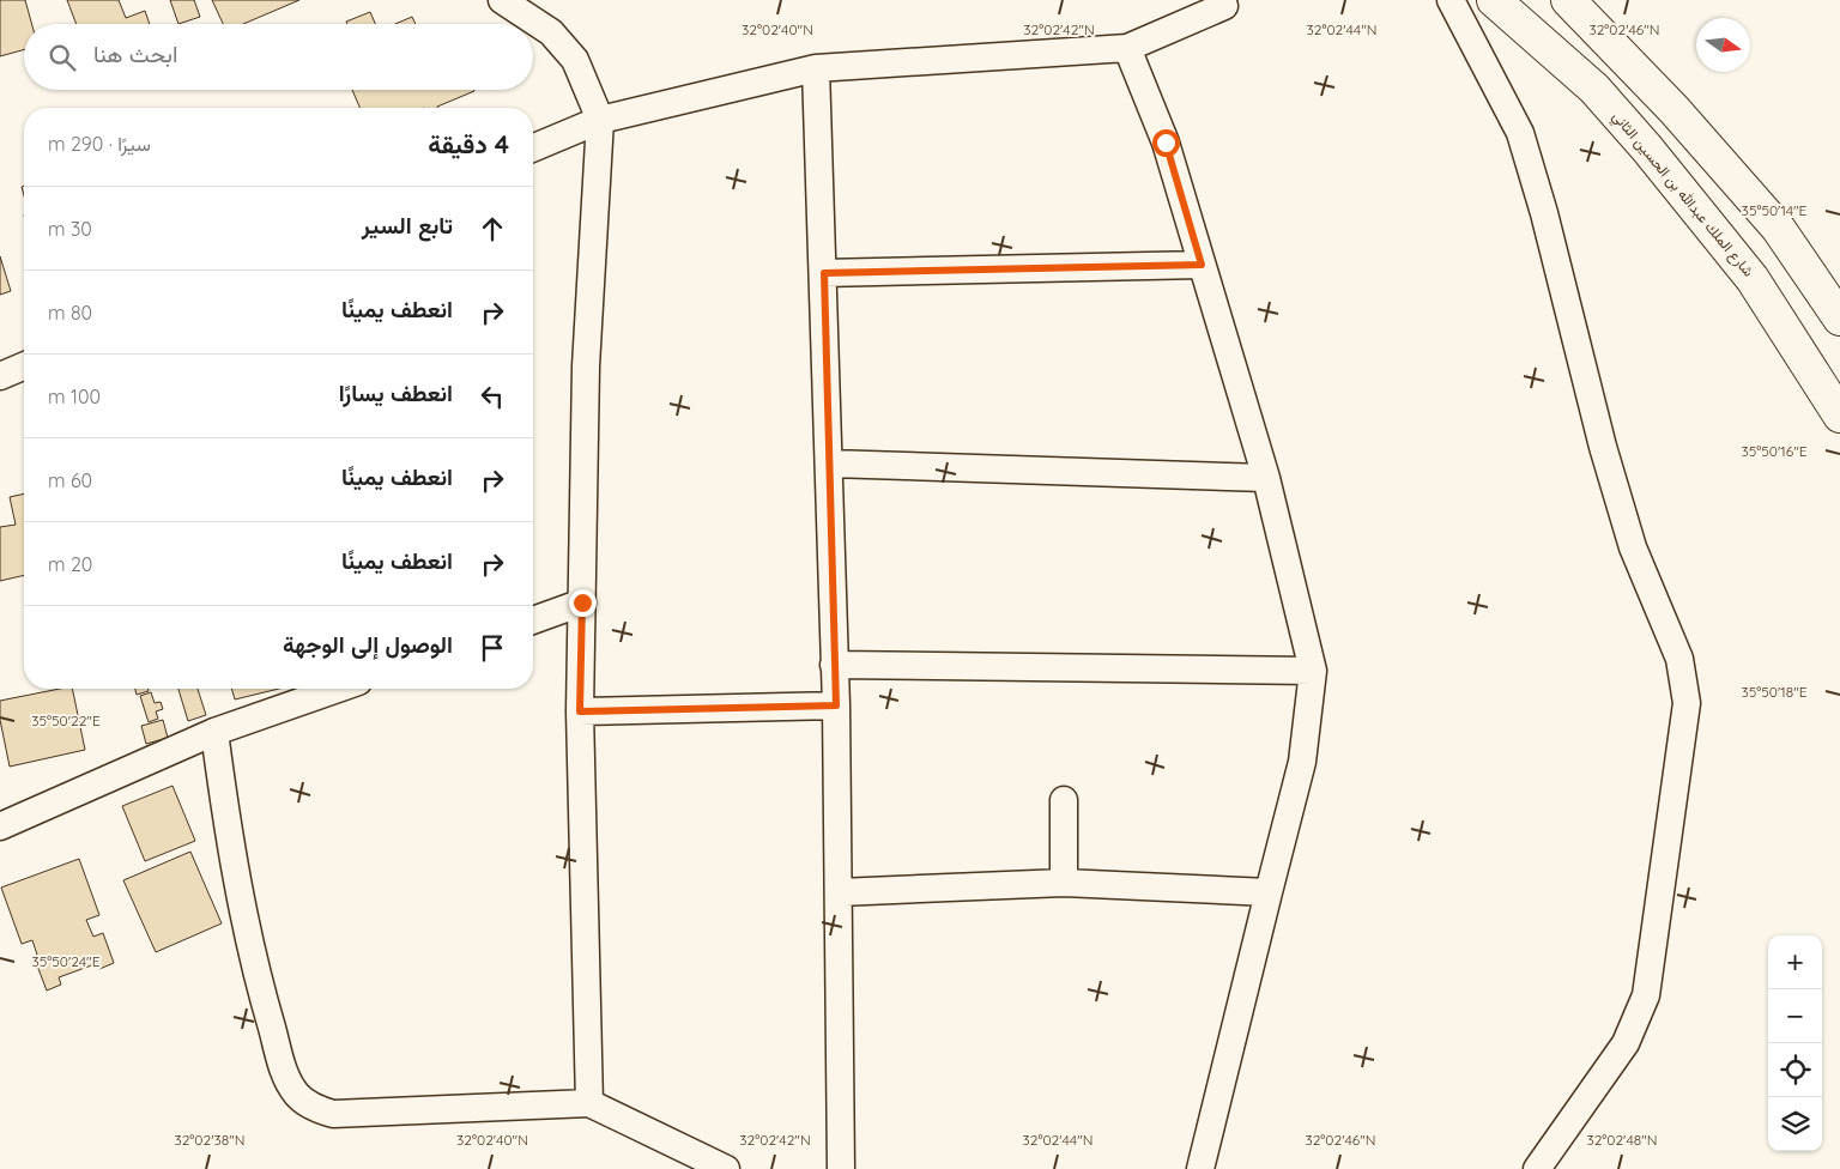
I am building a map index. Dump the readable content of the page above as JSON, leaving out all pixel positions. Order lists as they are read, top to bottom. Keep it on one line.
{"streets":{"highway":["شارع الملك عبدالله بن الحسين الثاني"]},"north":"right","page":{"search":"ابحث هنا","heading":["4 دقيقة","سيرًا · 290 m"],"list":[["تابع السير","30 m"],["انعطف يمينًا","80 m"],["انعطف يسارًا","100 m"],["انعطف يمينًا","60 m"],["انعطف يمينًا","20 m"],"الوصول إلى الوجهة"],"map_buttons":["+","−"]},"coordinates":["32°02'40\"N","32°02'42\"N","32°02'44\"N","32°02'46\"N","35°50'14\"E","35°50'16\"E","35°50'18\"E","35°50'22\"E","35°50'24\"E","32°02'38\"N","32°02'48\"N"]}
